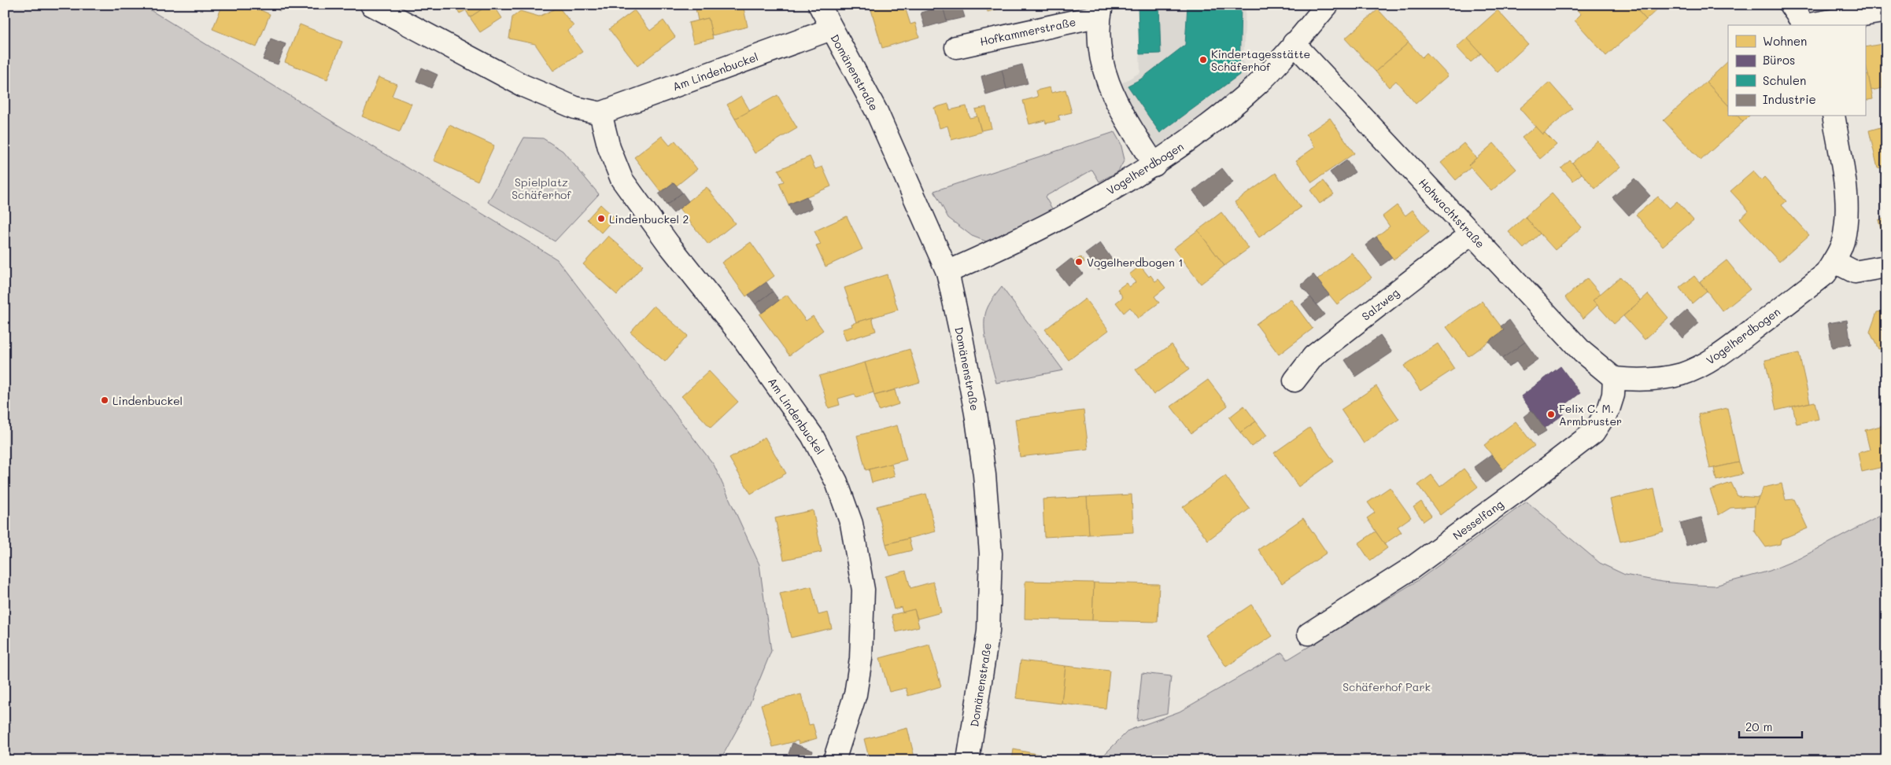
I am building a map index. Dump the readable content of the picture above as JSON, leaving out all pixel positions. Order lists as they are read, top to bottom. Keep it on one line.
{"streets":{"street":["Hofkammerstraße","Am Lindenbuckel","Domänenstraße","Vogelherdbogen","Hohwachtstraße","Salzweg","Nesselfang"]},"crossings":[["Hofkammerstraße","Vogelherdbogen"],["Am Lindenbuckel","Domänenstraße"],["Domänenstraße","Vogelherdbogen"],["Vogelherdbogen","Hohwachtstraße"],["Vogelherdbogen","Nesselfang"],["Hohwachtstraße","Salzweg"],["Hohwachtstraße","Nesselfang"]],"parks":["Spielplatz Schäferhof","Schäferhof Park"],"places":["Kindertagesstätte Schäferhof","Lindenbuckel 2","Vogelherdbogen 1","Lindenbuckel","Felix C. M. Armbruster"],"legend":["Wohnen","Büros","Schulen","Industrie"],"scale_bar":"20 m"}
